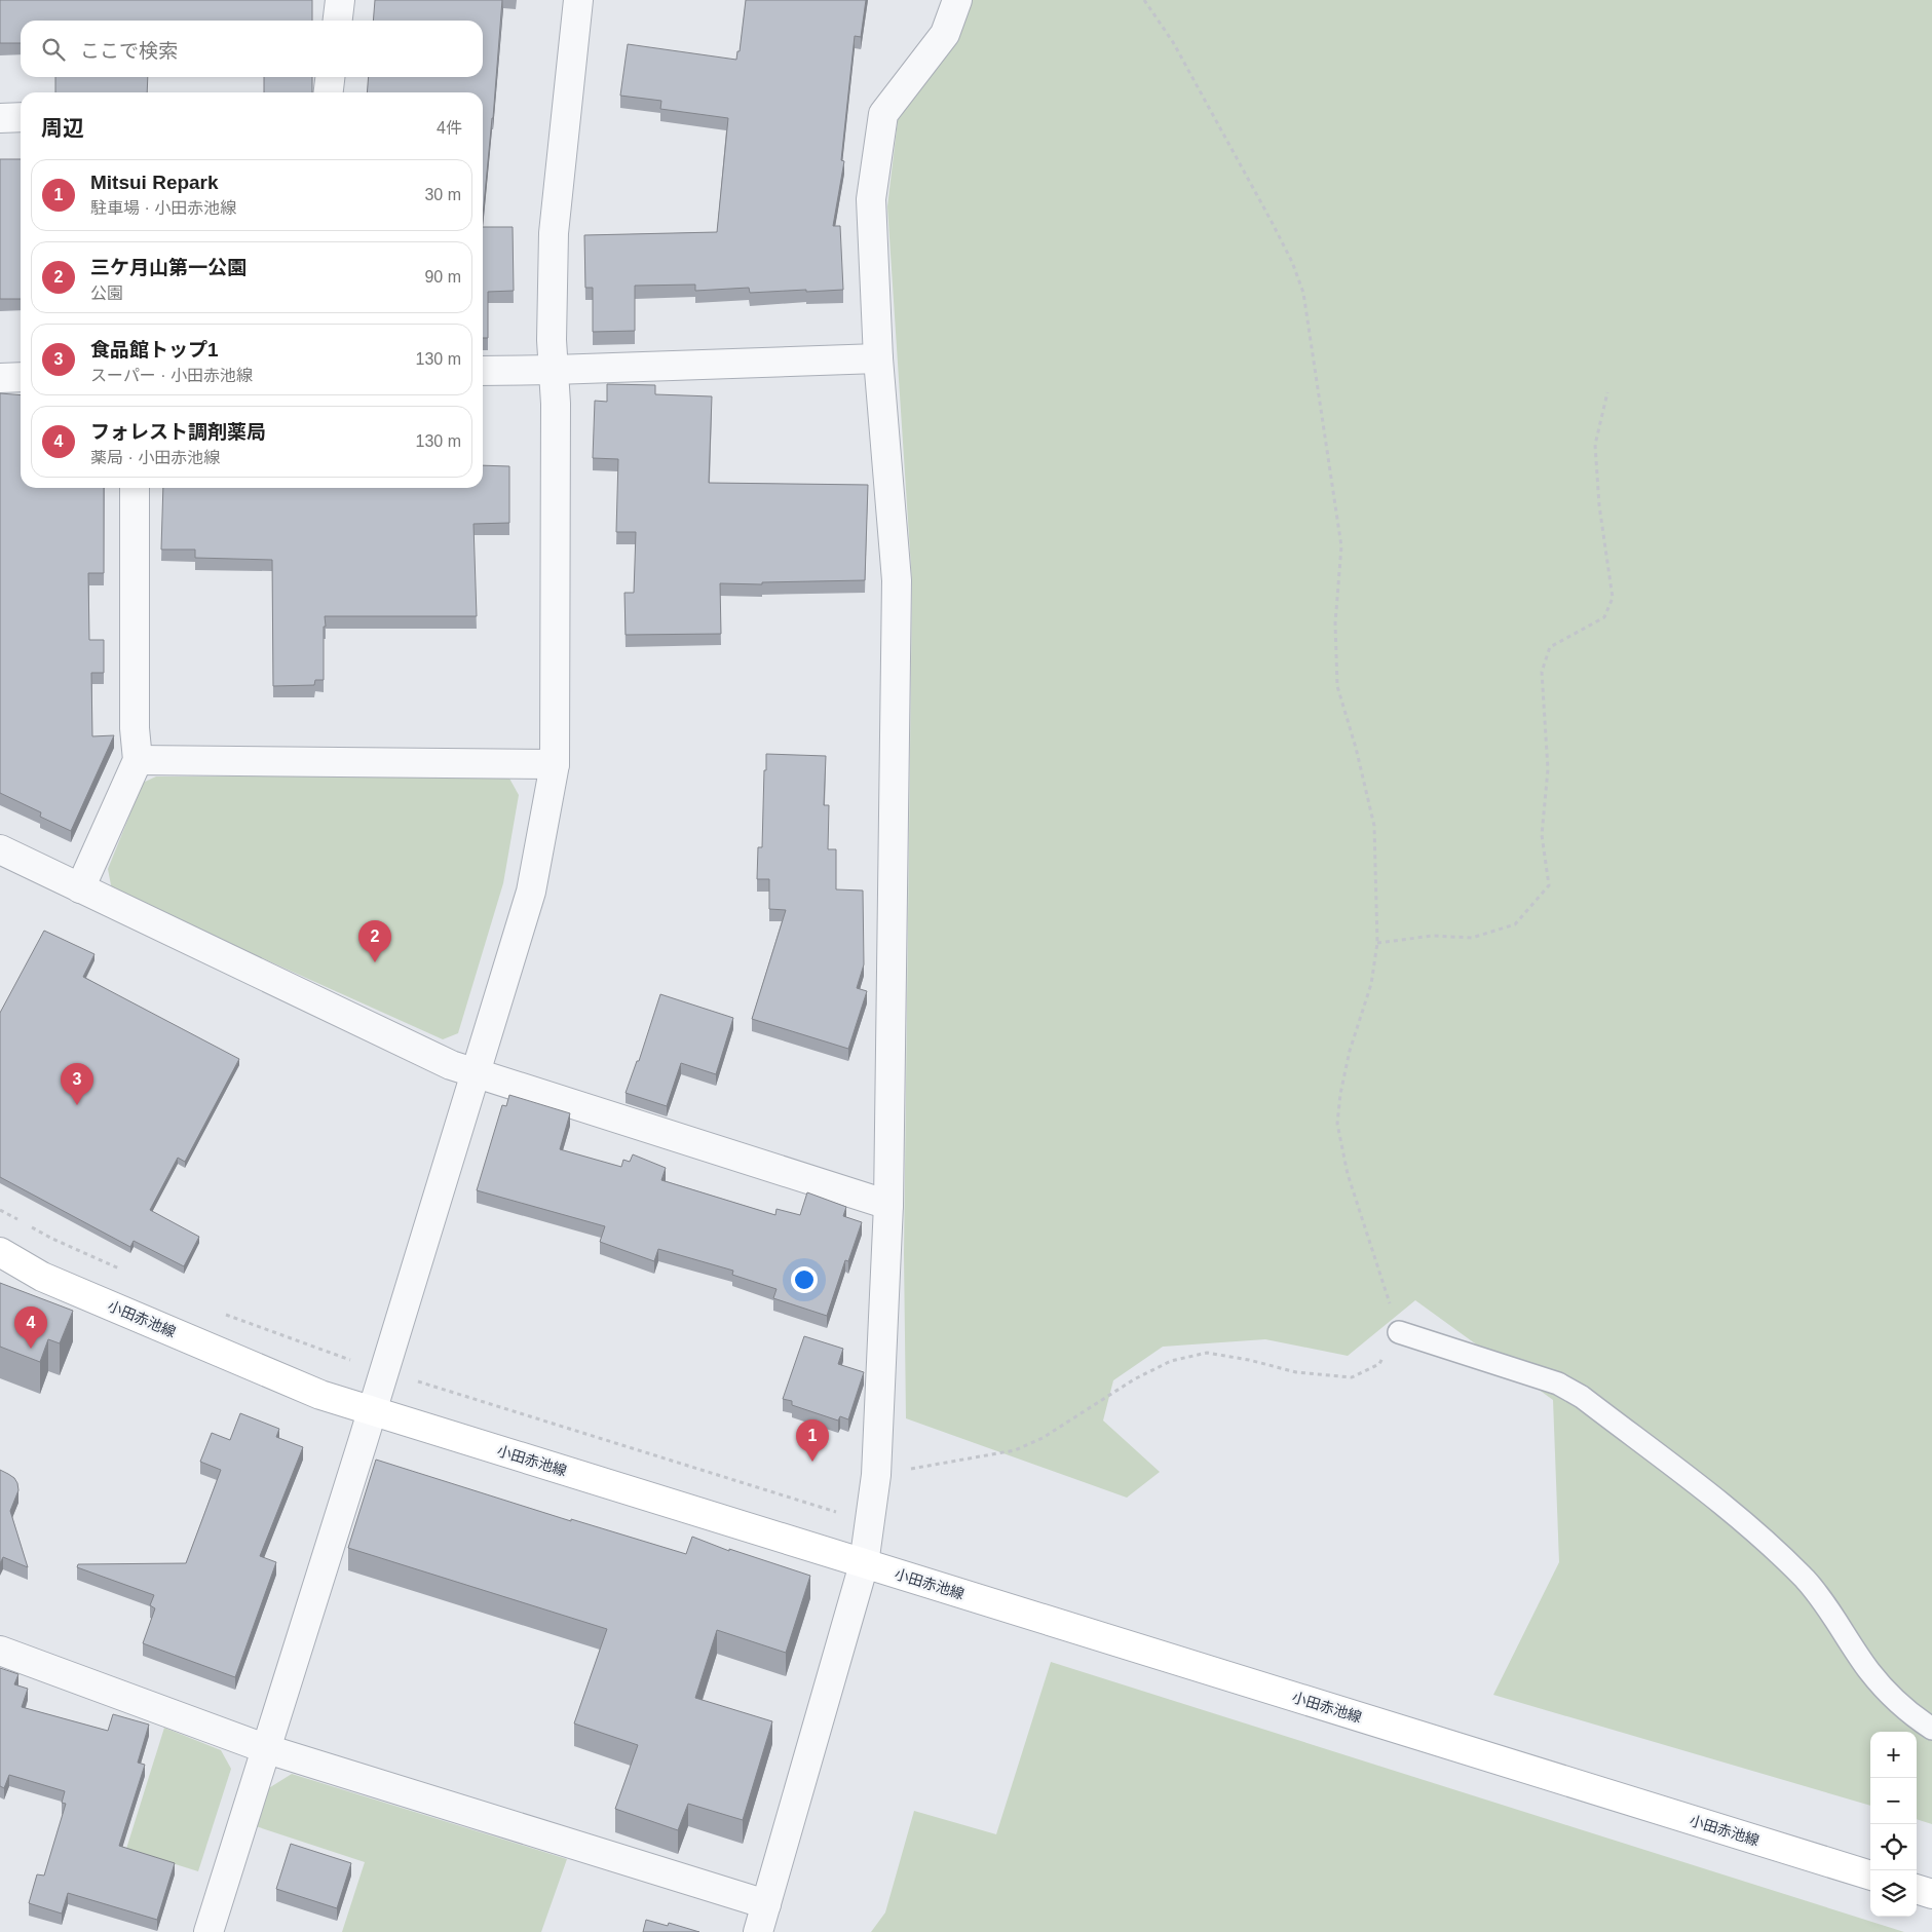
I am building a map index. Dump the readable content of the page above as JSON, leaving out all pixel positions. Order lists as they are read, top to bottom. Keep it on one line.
{"streets":{"street":["小田赤池線"]},"page":{"search":"ここで検索","heading":["周辺","4件"],"list":[{"mark":"1","name":"Mitsui Repark","note":"駐車場 · 小田赤池線","value":"30 m"},{"mark":"2","name":"三ケ月山第一公園","note":"公園","value":"90 m"},{"mark":"3","name":"食品館トップ1","note":"スーパー · 小田赤池線","value":"130 m"},{"mark":"4","name":"フォレスト調剤薬局","note":"薬局 · 小田赤池線","value":"130 m"}],"pins":["2","3","4","1"],"map_buttons":["+","−"]}}
